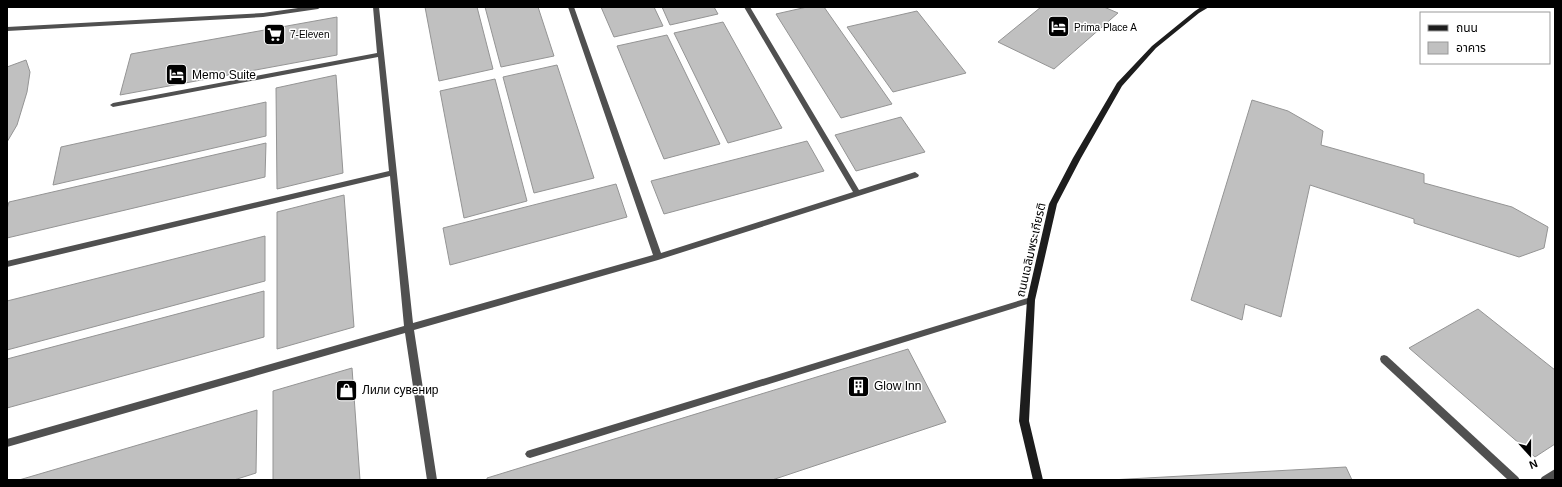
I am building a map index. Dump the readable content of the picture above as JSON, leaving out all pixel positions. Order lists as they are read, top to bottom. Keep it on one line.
{"streets":{"main road":["ถนนเฉลิมพระเกียรติ"]},"places":{"hotel":["Prima Place A","Memo Suite"],"supermarket":["7-Eleven"],"building":["Glow Inn"],"shop":["Лили сувенир"]},"legend":["ถนน","อาคาร"],"north":"bottom"}
